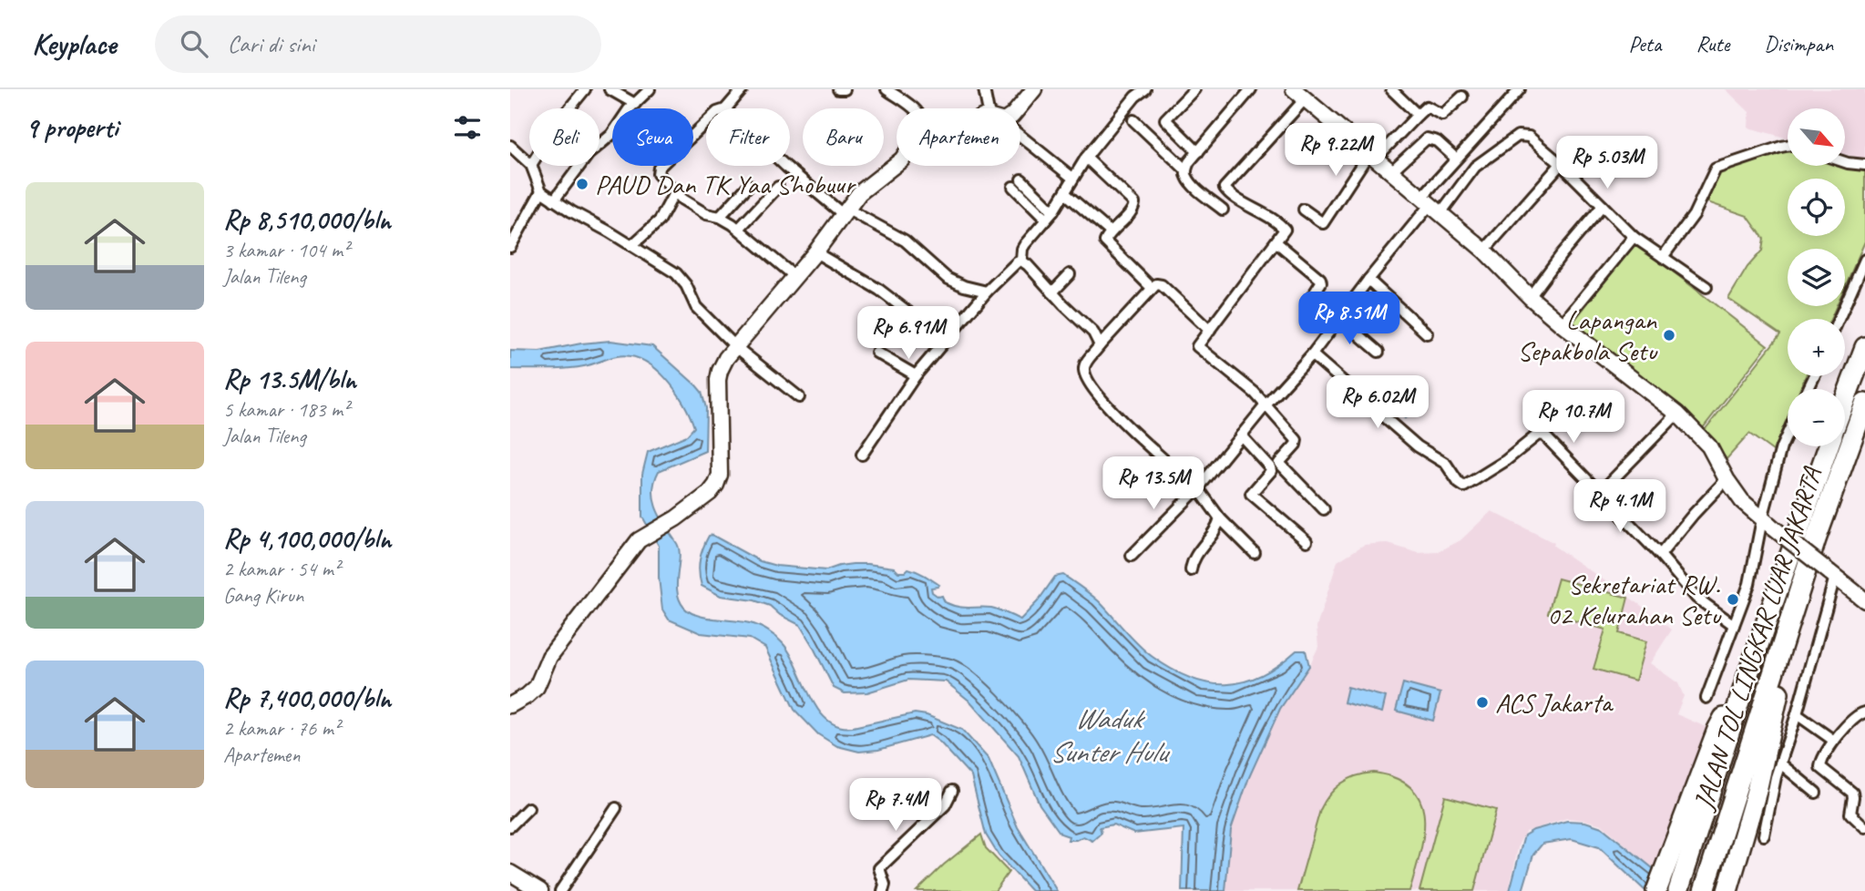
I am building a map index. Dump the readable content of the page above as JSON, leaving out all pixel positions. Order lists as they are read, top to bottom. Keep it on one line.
{"streets":{"highway":["JALAN TOL LINGKAR LUAR JAKARTA"]},"water":["Waduk Sunter Hulu"],"places":["PAUD Dan TK Yaa Shobuur","Lapangan Sepakbola Setu","Sekretariat RW. 02 Kelurahan Setu","ACS Jakarta"],"north":"bottom right","page":{"header":"Keyplace","search":"Cari di sini","nav":["Peta","Rute","Disimpan"],"heading":"9 properti","map_buttons":["+","−"],"chip":["Beli","Sewa","Filter","Baru","Apartemen"],"price":["Rp 9.22M","Rp 5.03M","Rp 8.51M","Rp 6.91M","Rp 6.02M","Rp 10.7M","Rp 13.5M","Rp 4.1M","Rp 7.4M"],"list":[{"name":"Rp 8,510,000/bln","note":"3 kamar · 104 m² · Jalan Tileng"},{"name":"Rp 13.5M/bln","note":"5 kamar · 183 m² · Jalan Tileng"},{"name":"Rp 4,100,000/bln","note":"2 kamar · 54 m² · Gang Kirun"},{"name":"Rp 7,400,000/bln","note":"2 kamar · 76 m² · Apartemen"}]}}
